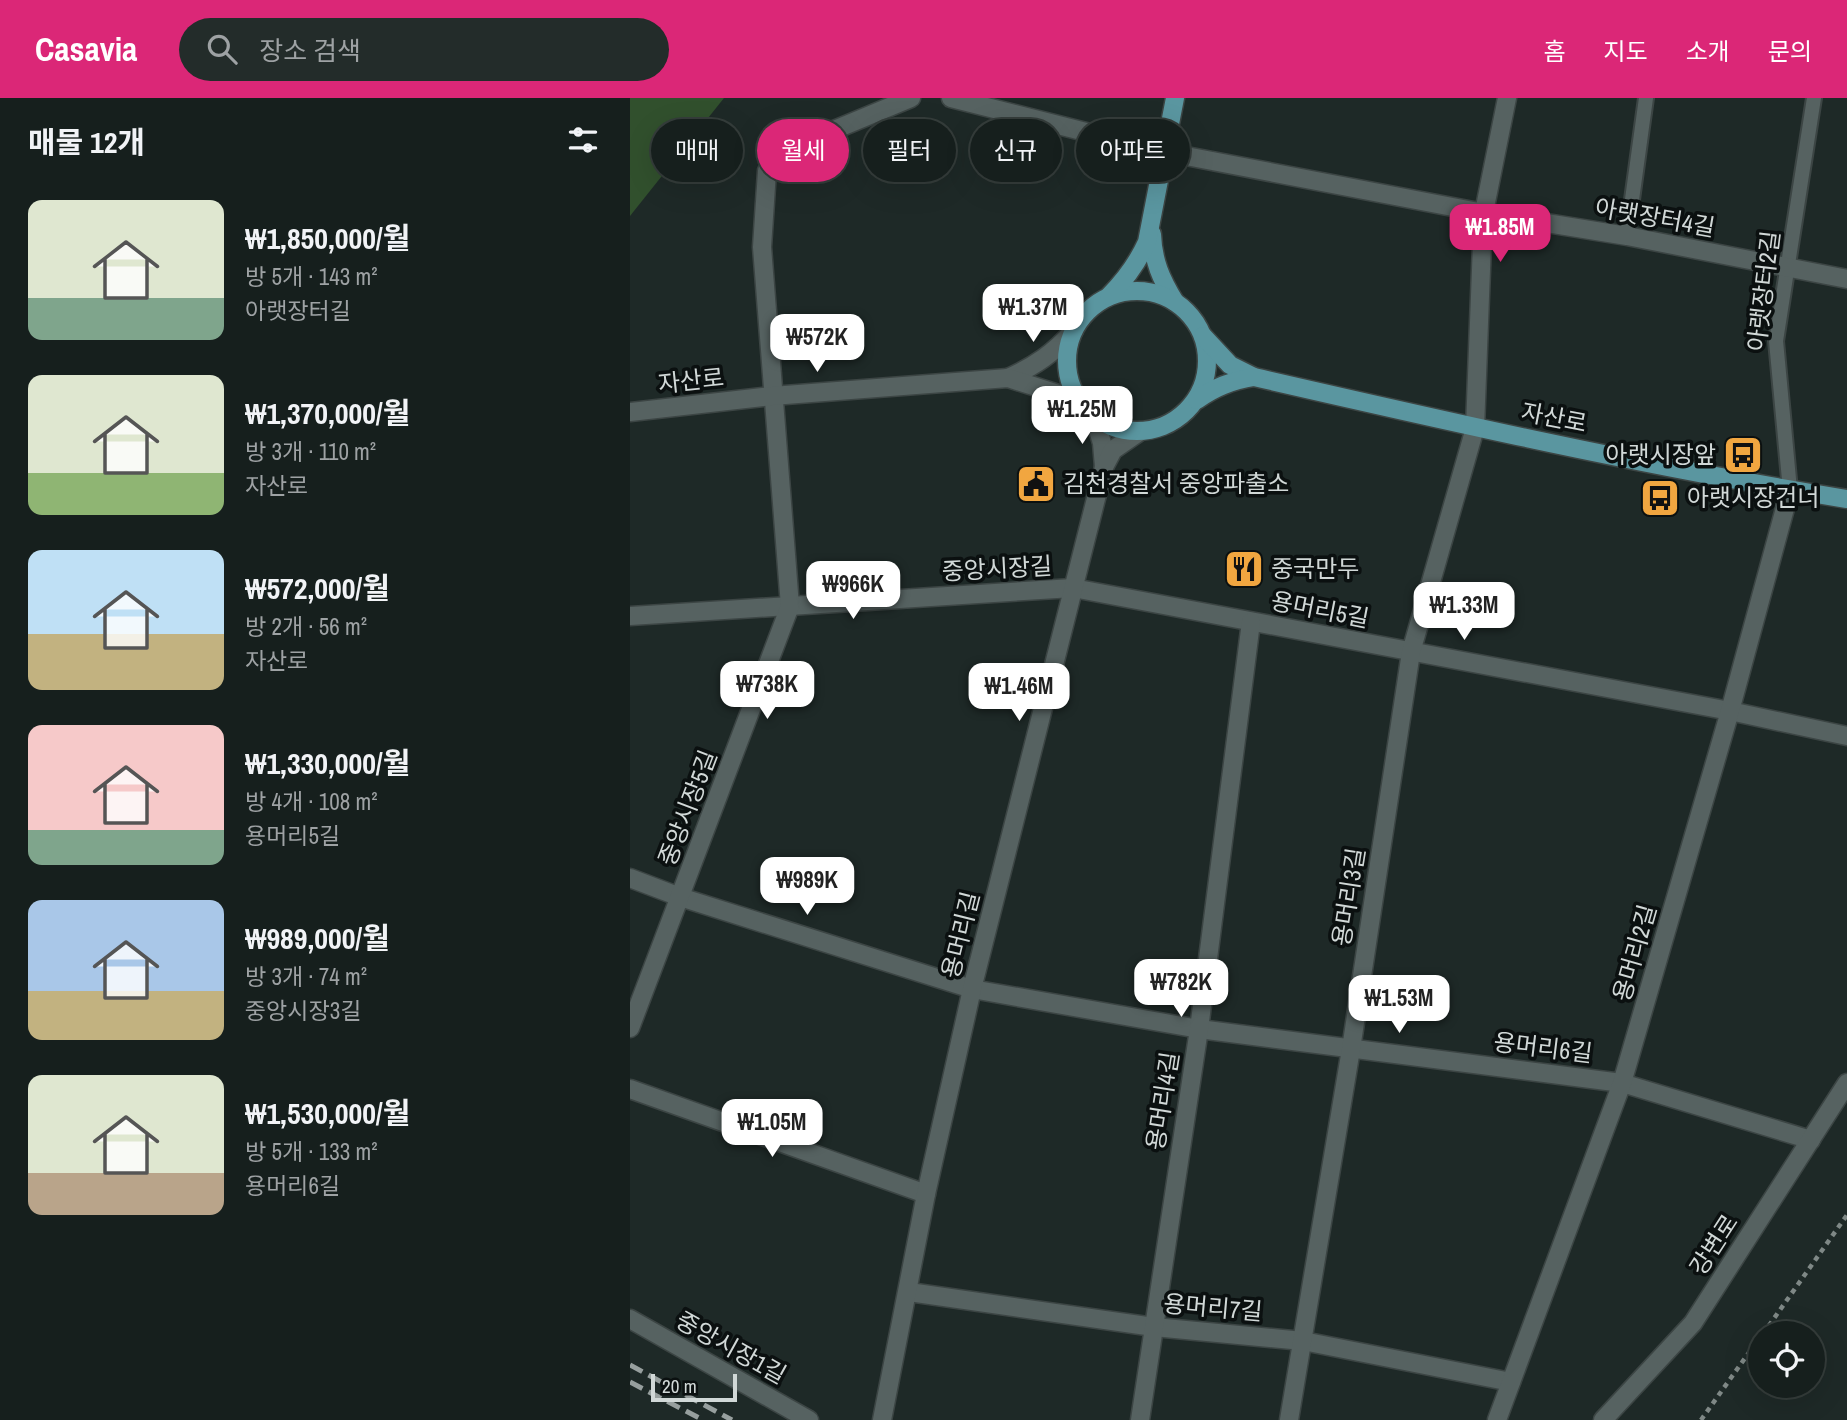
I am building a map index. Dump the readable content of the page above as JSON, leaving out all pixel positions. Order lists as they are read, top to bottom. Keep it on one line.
{"streets":{"main road":["자산로"],"street":["아랫장터4길","중앙시장길","용머리5길","중앙시장5길","용머리3길","용머리길","용머리2길","용머리6길","용머리4길","강변로","용머리7길","중앙시장1길"],"lane":["아랫장터2길"]},"crossings":[["아랫장터4길","아랫장터2길"],["아랫장터4길","용머리3길"],["아랫장터2길","자산로"],["아랫장터2길","용머리2길"],["자산로","중앙시장5길"],["자산로","용머리3길"],["자산로","용머리2길"],["중앙시장길","용머리5길"],["중앙시장길","중앙시장5길"],["중앙시장길","용머리길"],["용머리5길","용머리3길"],["용머리5길","용머리길"],["용머리5길","용머리2길"],["용머리5길","용머리4길"],["중앙시장5길","용머리6길"],["용머리3길","용머리6길"],["용머리3길","용머리7길"],["용머리길","용머리6길"],["용머리길","용머리7길"],["용머리2길","용머리6길"],["용머리2길","용머리7길"],["용머리6길","용머리4길"],["용머리6길","강변로"],["용머리4길","용머리7길"]],"places":{"bus stop":["아랫시장앞","아랫시장건너"],"public building":["김천경찰서 중앙파출소"],"restaurant":["중국만두"]},"scale_bar":"20 m","page":{"header":"Casavia","search":"장소 검색","nav":["홈","지도","소개","문의"],"heading":"매물 12개","chip":["매매","월세","필터","신규","아파트"],"list":[{"name":"₩1,850,000/월","note":"방 5개 · 143 m² · 아랫장터길"},{"name":"₩1,370,000/월","note":"방 3개 · 110 m² · 자산로"},{"name":"₩572,000/월","note":"방 2개 · 56 m² · 자산로"},{"name":"₩1,330,000/월","note":"방 4개 · 108 m² · 용머리5길"},{"name":"₩989,000/월","note":"방 3개 · 74 m² · 중앙시장3길"},{"name":"₩1,530,000/월","note":"방 5개 · 133 m² · 용머리6길"}],"price":["₩1.85M","₩1.37M","₩572K","₩1.25M","₩966K","₩1.33M","₩738K","₩1.46M","₩989K","₩782K","₩1.53M","₩1.05M"],"scale":"20 m"}}
